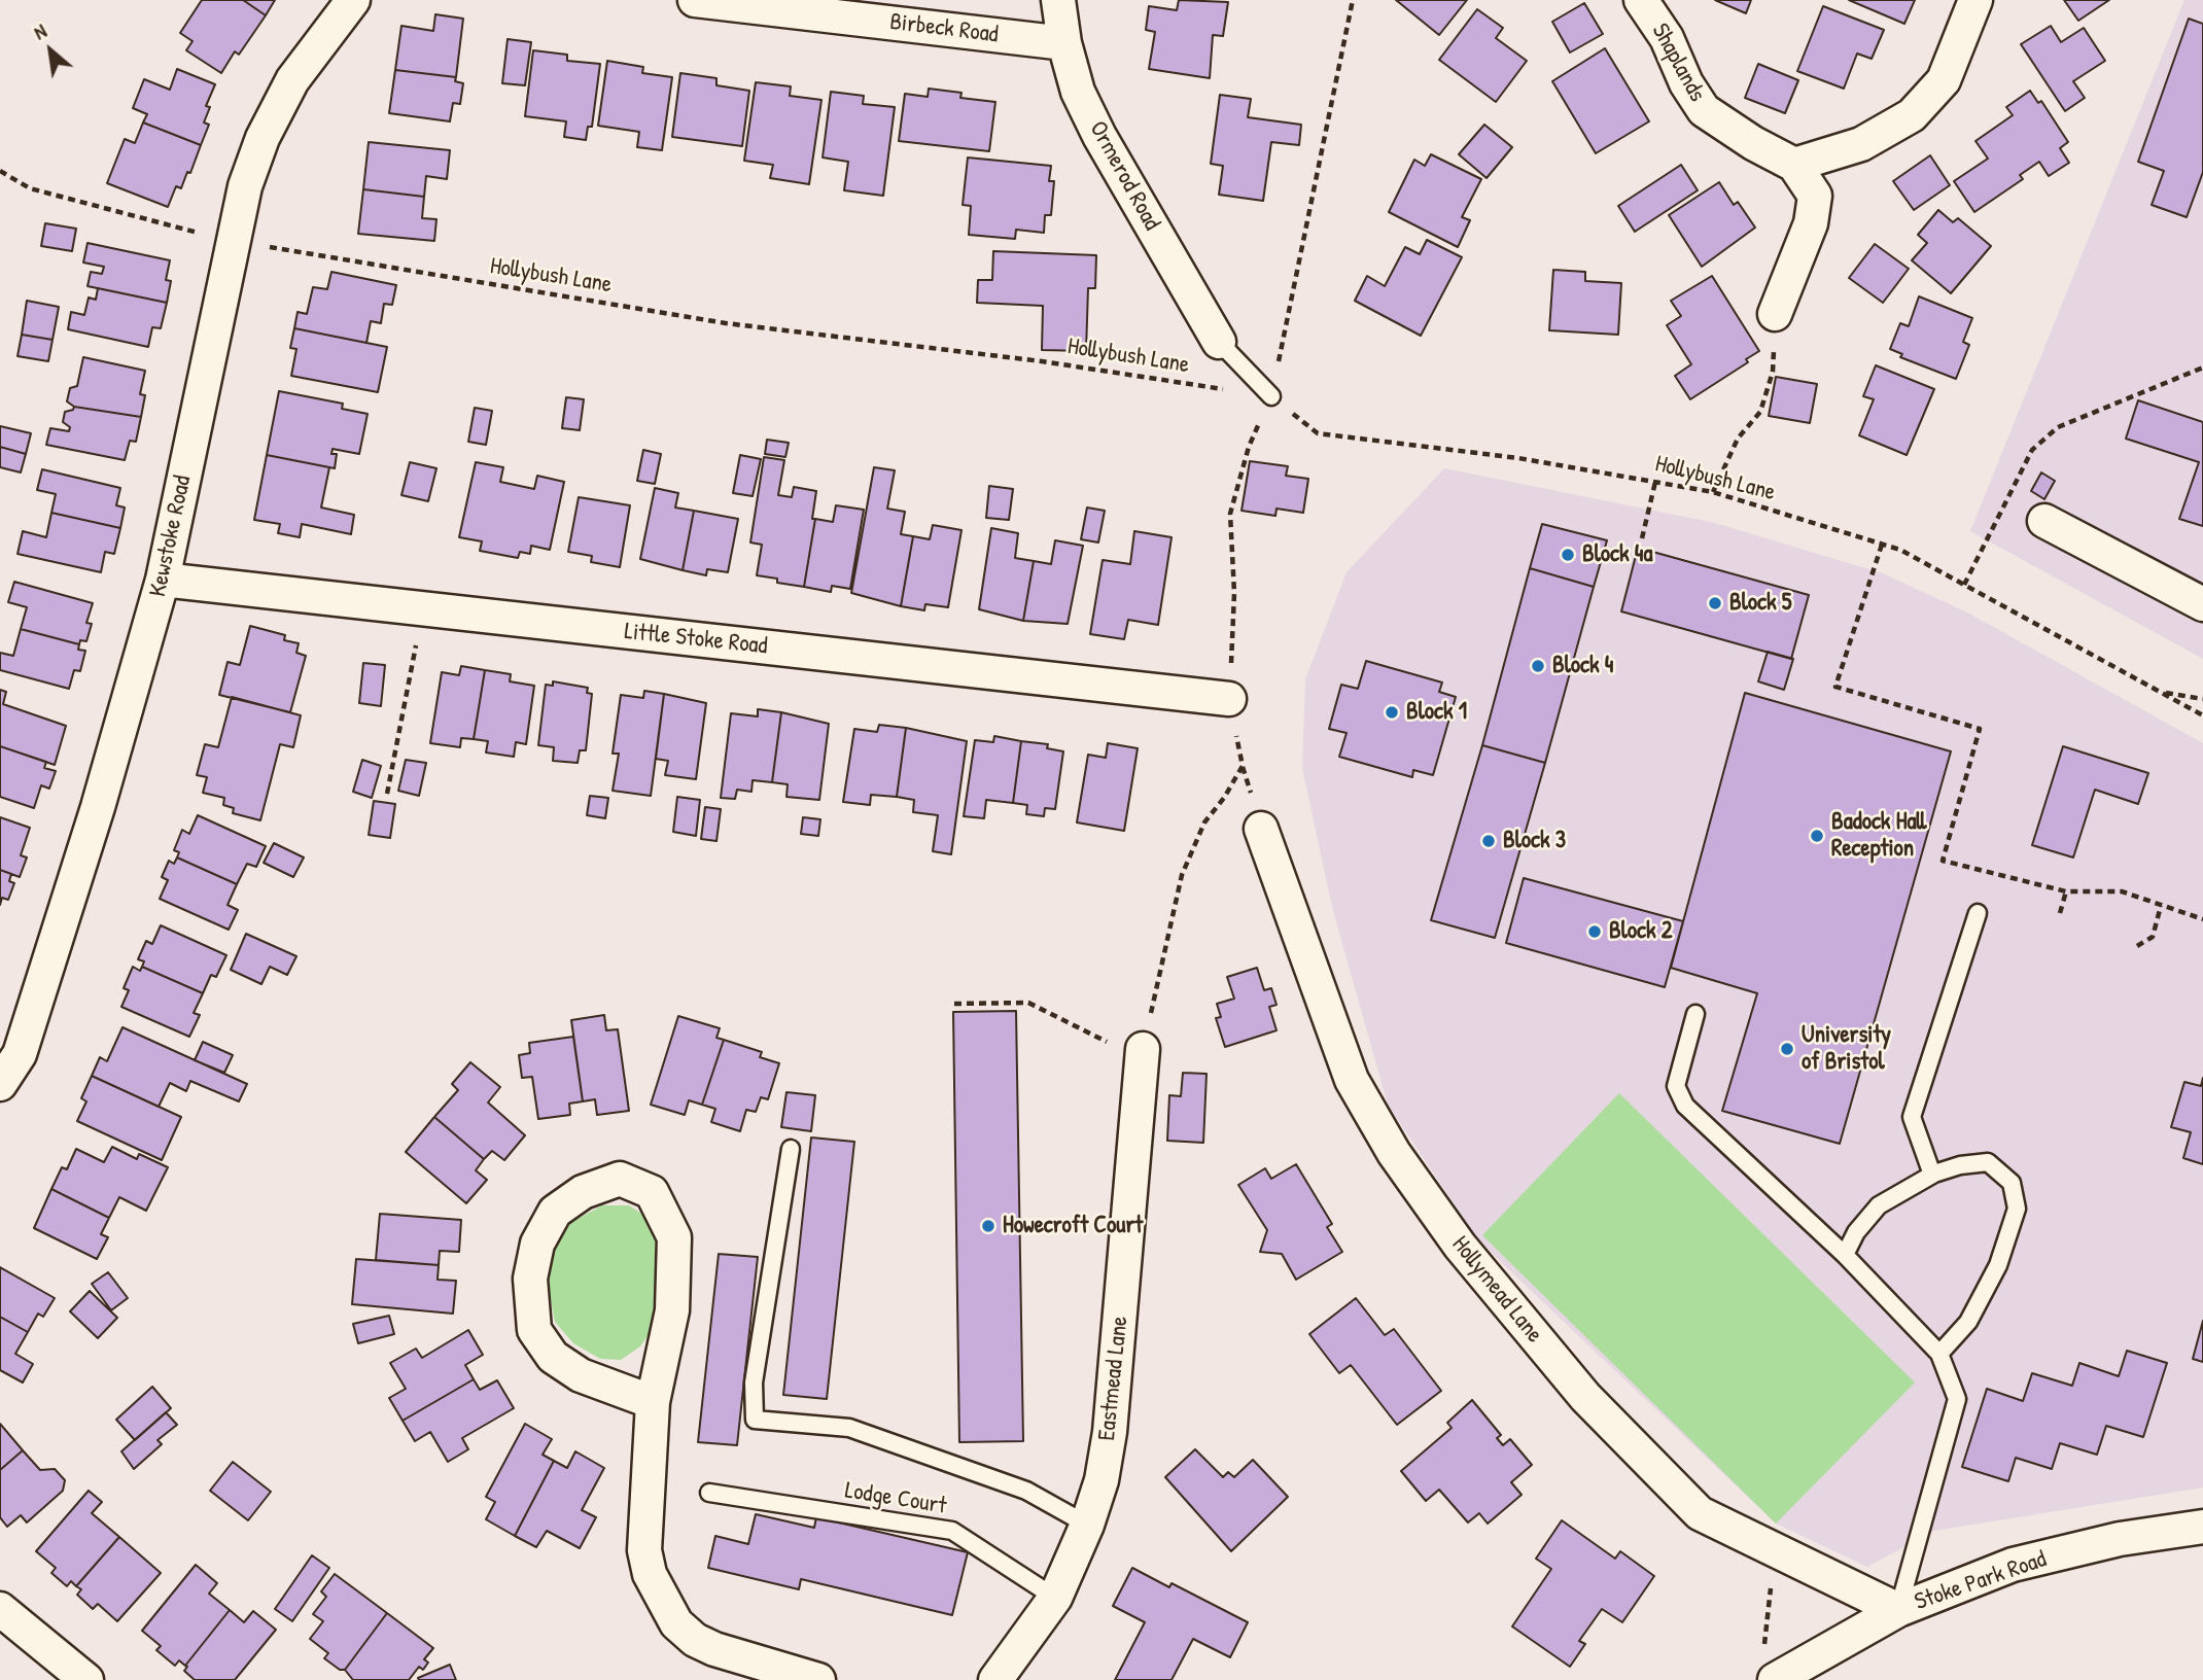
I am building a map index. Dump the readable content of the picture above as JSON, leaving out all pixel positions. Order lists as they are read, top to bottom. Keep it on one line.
{"streets":{"street":["Birbeck Road","Shaplands","Ormerod Road","Kewstoke Road","Little Stoke Road","Hollymead Lane","Eastmead Lane","Stoke Park Road"],"lane":["Lodge Court"],"path":["Hollybush Lane"]},"crossings":[["Birbeck Road","Ormerod Road"],["Hollybush Lane","Kewstoke Road"],["Kewstoke Road","Little Stoke Road"],["Hollymead Lane","Stoke Park Road"],["Eastmead Lane","Lodge Court"]],"places":["Block 4a","Block 5","Block 4","Block 1","Badock Hall Reception","Block 3","Block 2","University of Bristol","Howecroft Court"],"north":"top left"}
